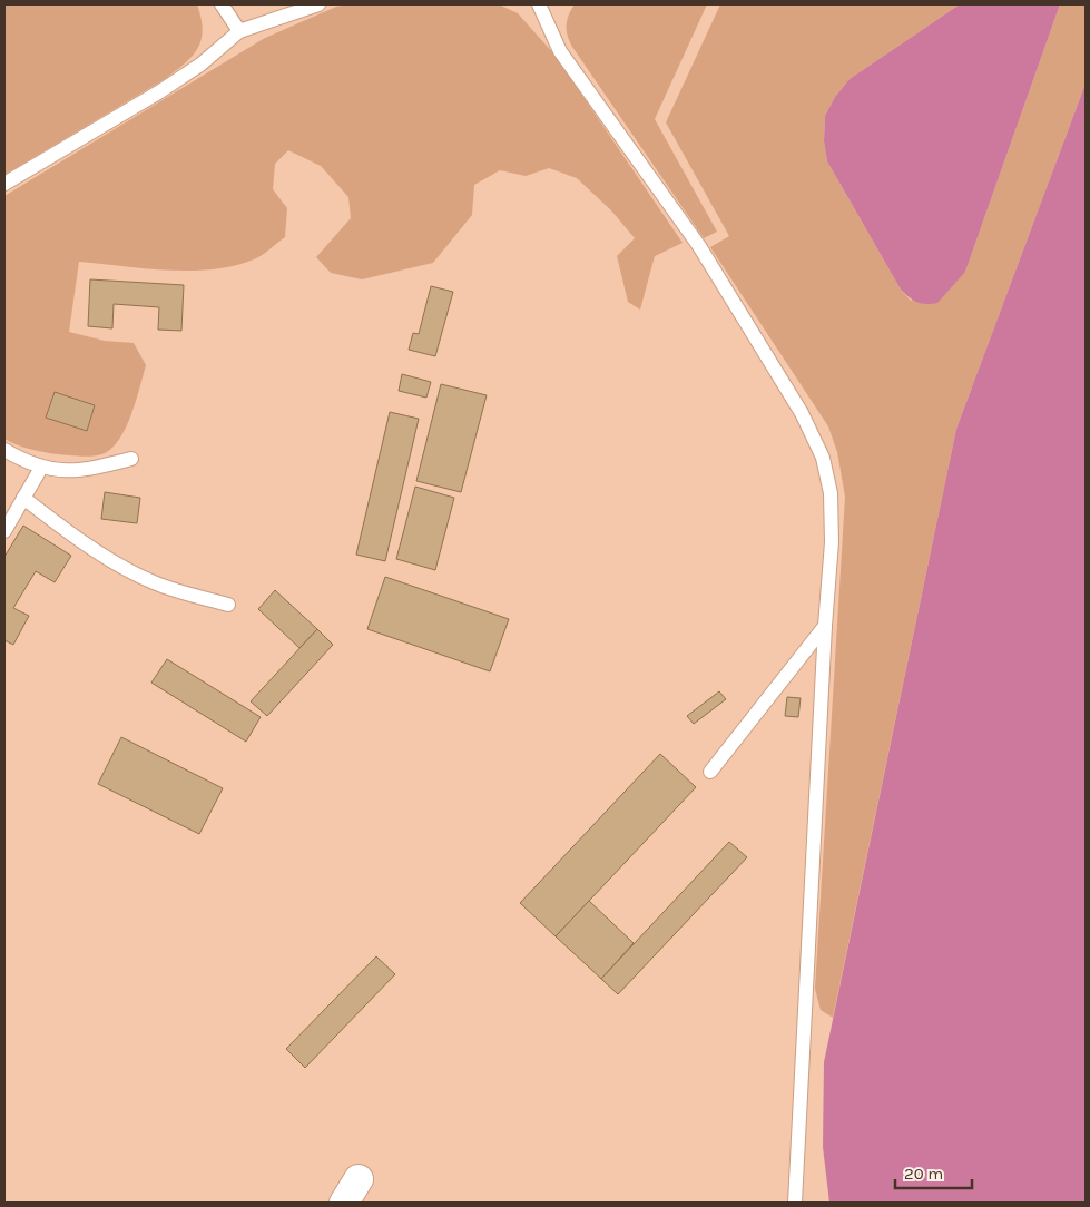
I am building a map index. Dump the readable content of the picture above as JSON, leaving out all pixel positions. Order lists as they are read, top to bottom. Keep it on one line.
{"scale_bar":"20 m"}
